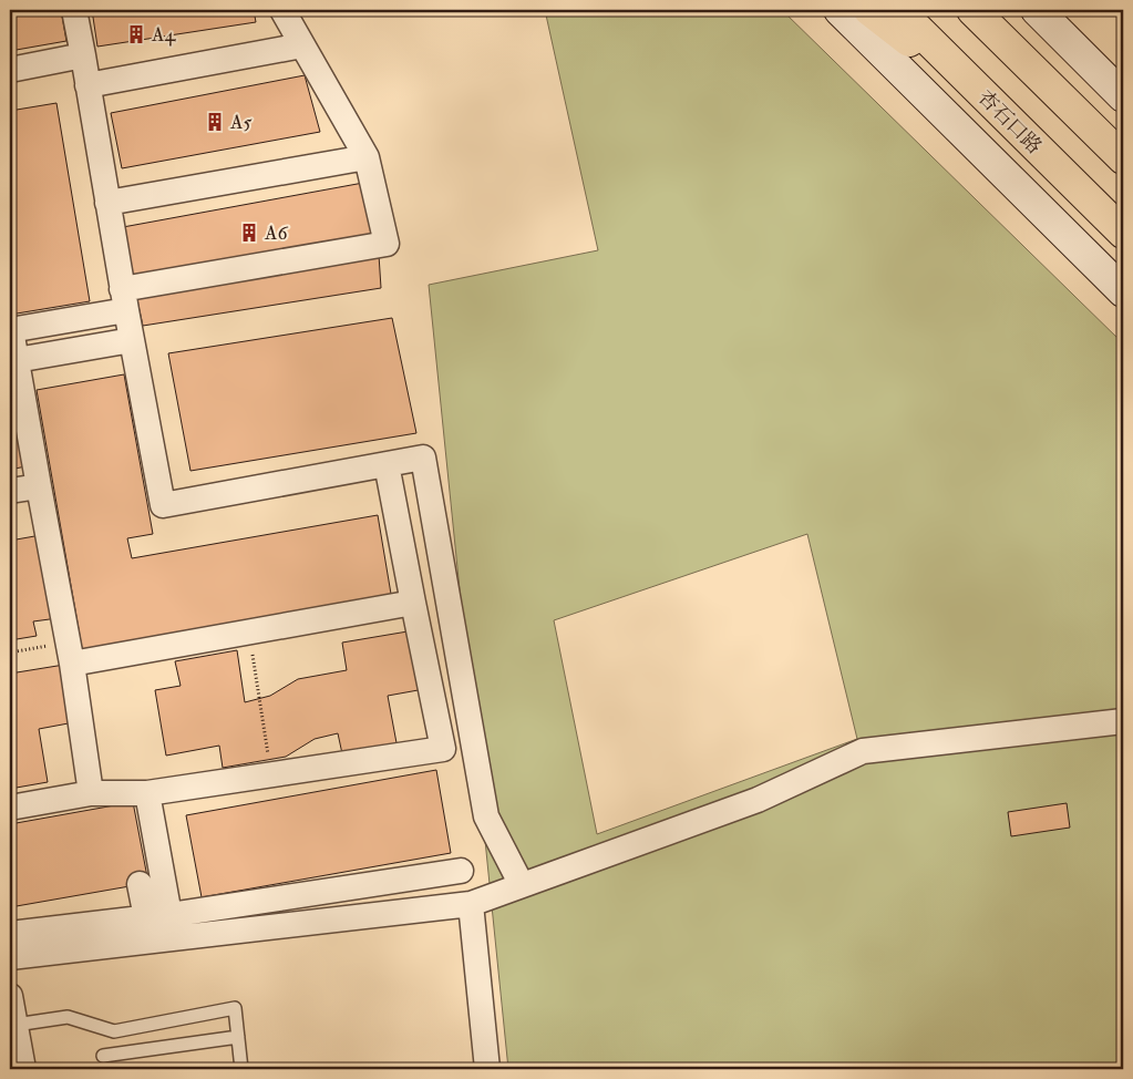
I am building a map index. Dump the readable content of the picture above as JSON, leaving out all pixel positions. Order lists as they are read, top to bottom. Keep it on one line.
{"streets":{"main road":["杏石口路"]},"places":{"building":["A4","A5","A6"]}}
